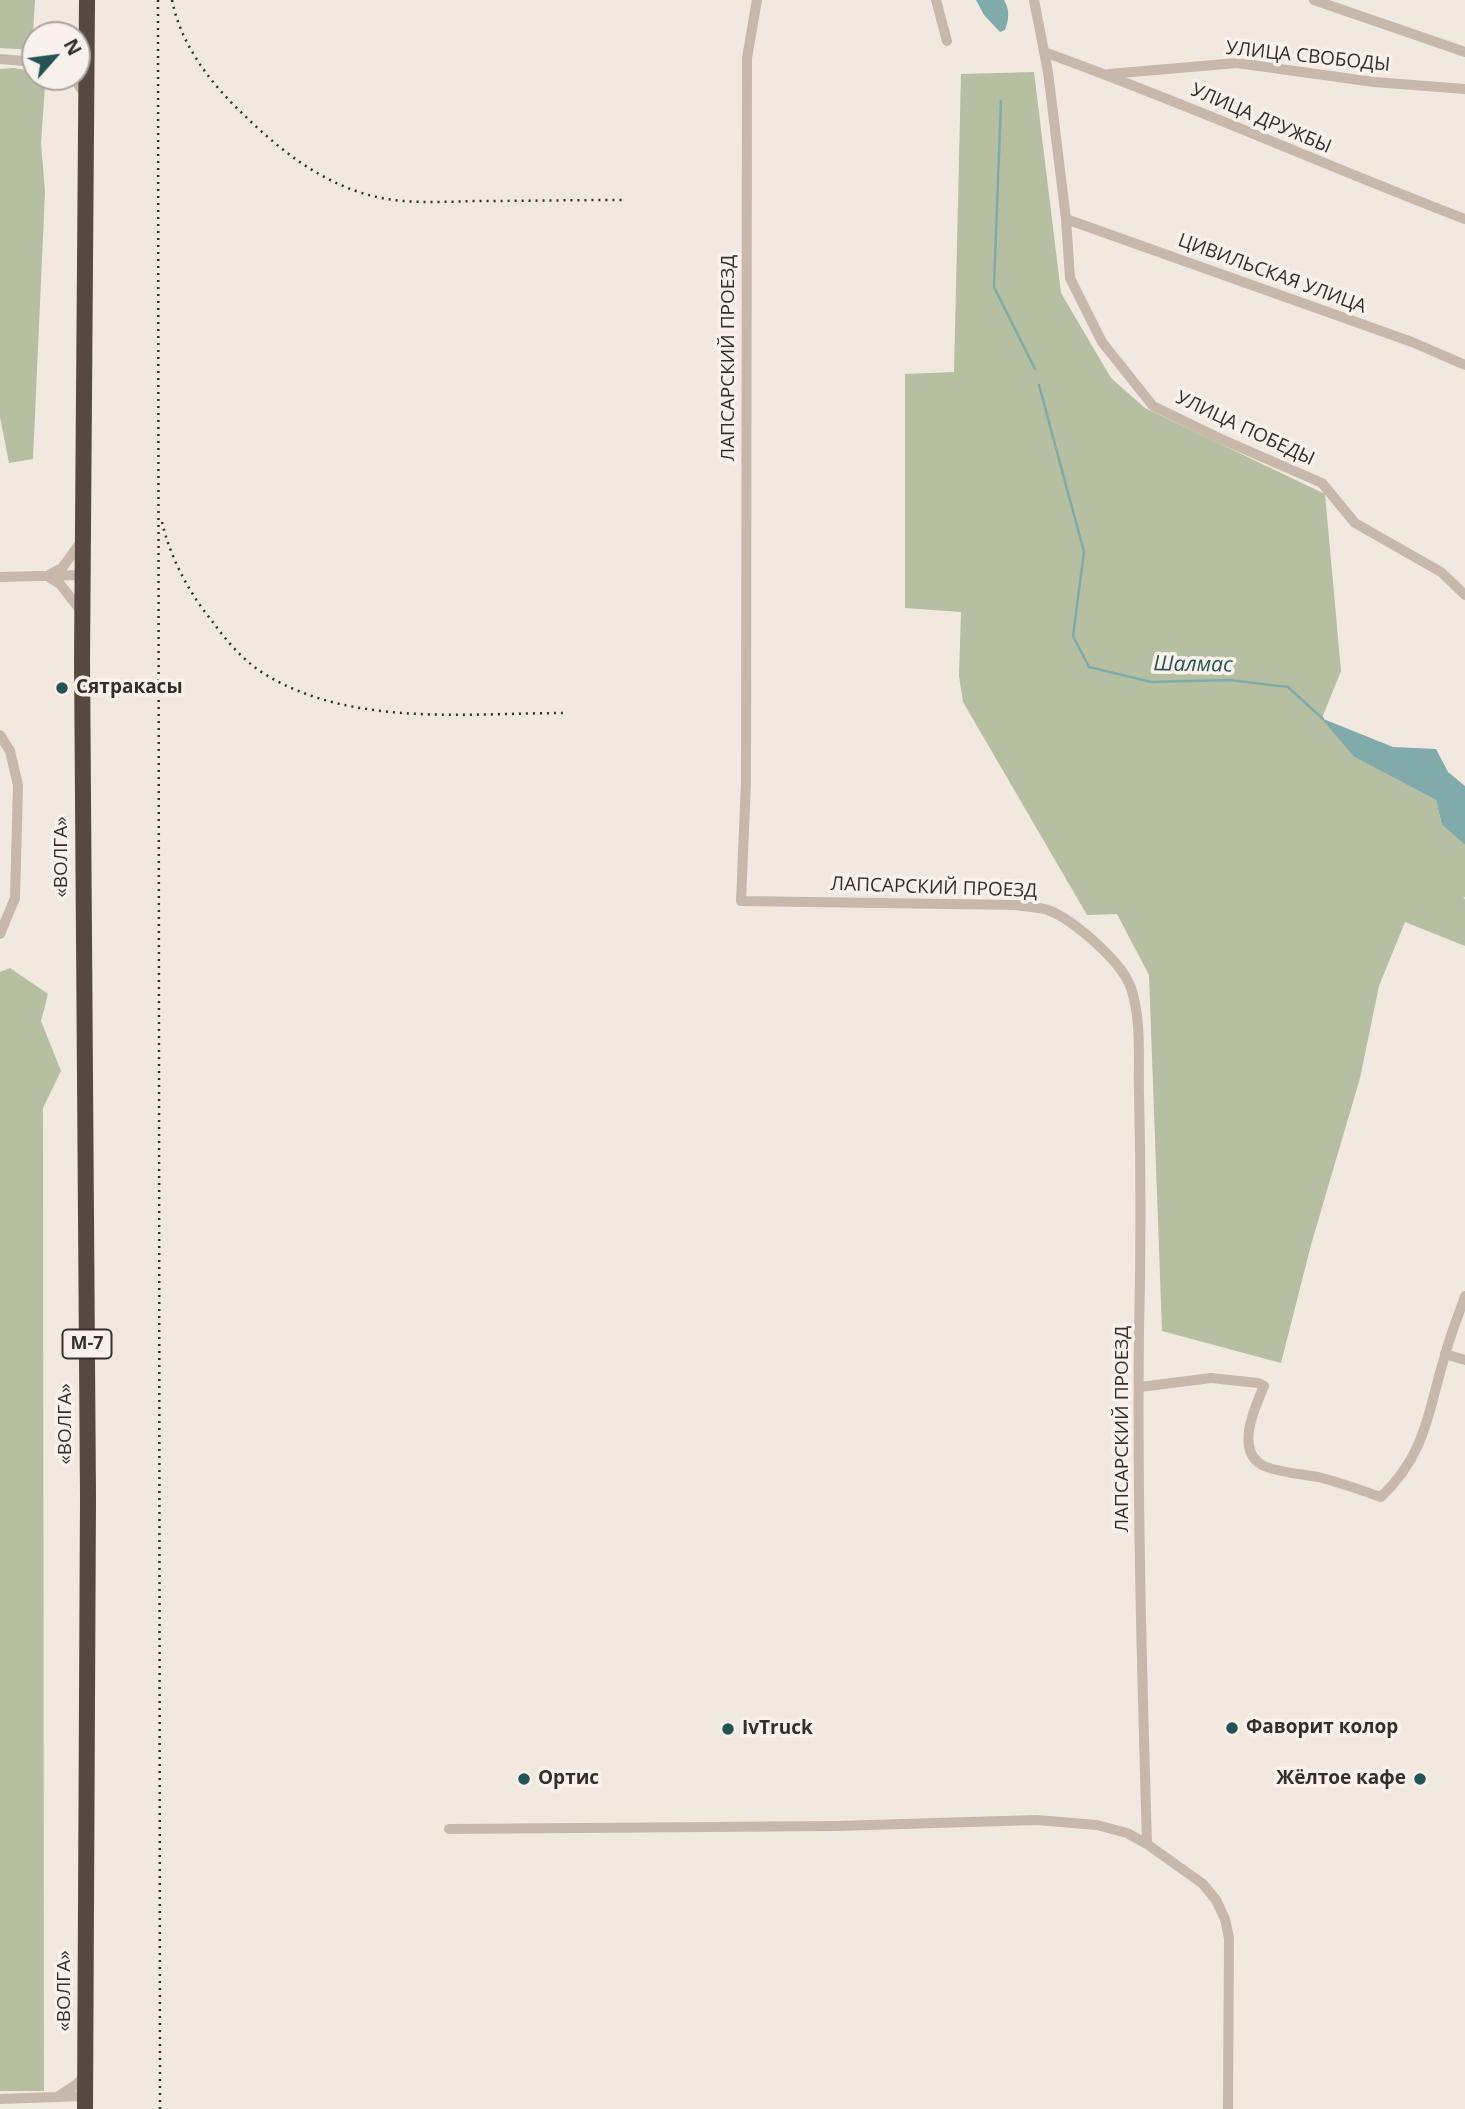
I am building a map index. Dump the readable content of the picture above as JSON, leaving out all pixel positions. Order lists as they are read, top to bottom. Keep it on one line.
{"streets":{"highway":["«ВОЛГА»","М-7"],"street":["УЛИЦА СВОБОДЫ","УЛИЦА ДРУЖБЫ","ЦИВИЛЬСКАЯ УЛИЦА","ЛАПСАРСКИЙ ПРОЕЗД","УЛИЦА ПОБЕДЫ"]},"crossings":[["УЛИЦА СВОБОДЫ","УЛИЦА ДРУЖБЫ"],["УЛИЦА ДРУЖБЫ","УЛИЦА ПОБЕДЫ"],["ЦИВИЛЬСКАЯ УЛИЦА","УЛИЦА ПОБЕДЫ"]],"water":["Шалмас"],"places":["Сятракасы","Фаворит колор","IvTruck","Ортис","Жёлтое кафе"],"north":"top right"}
